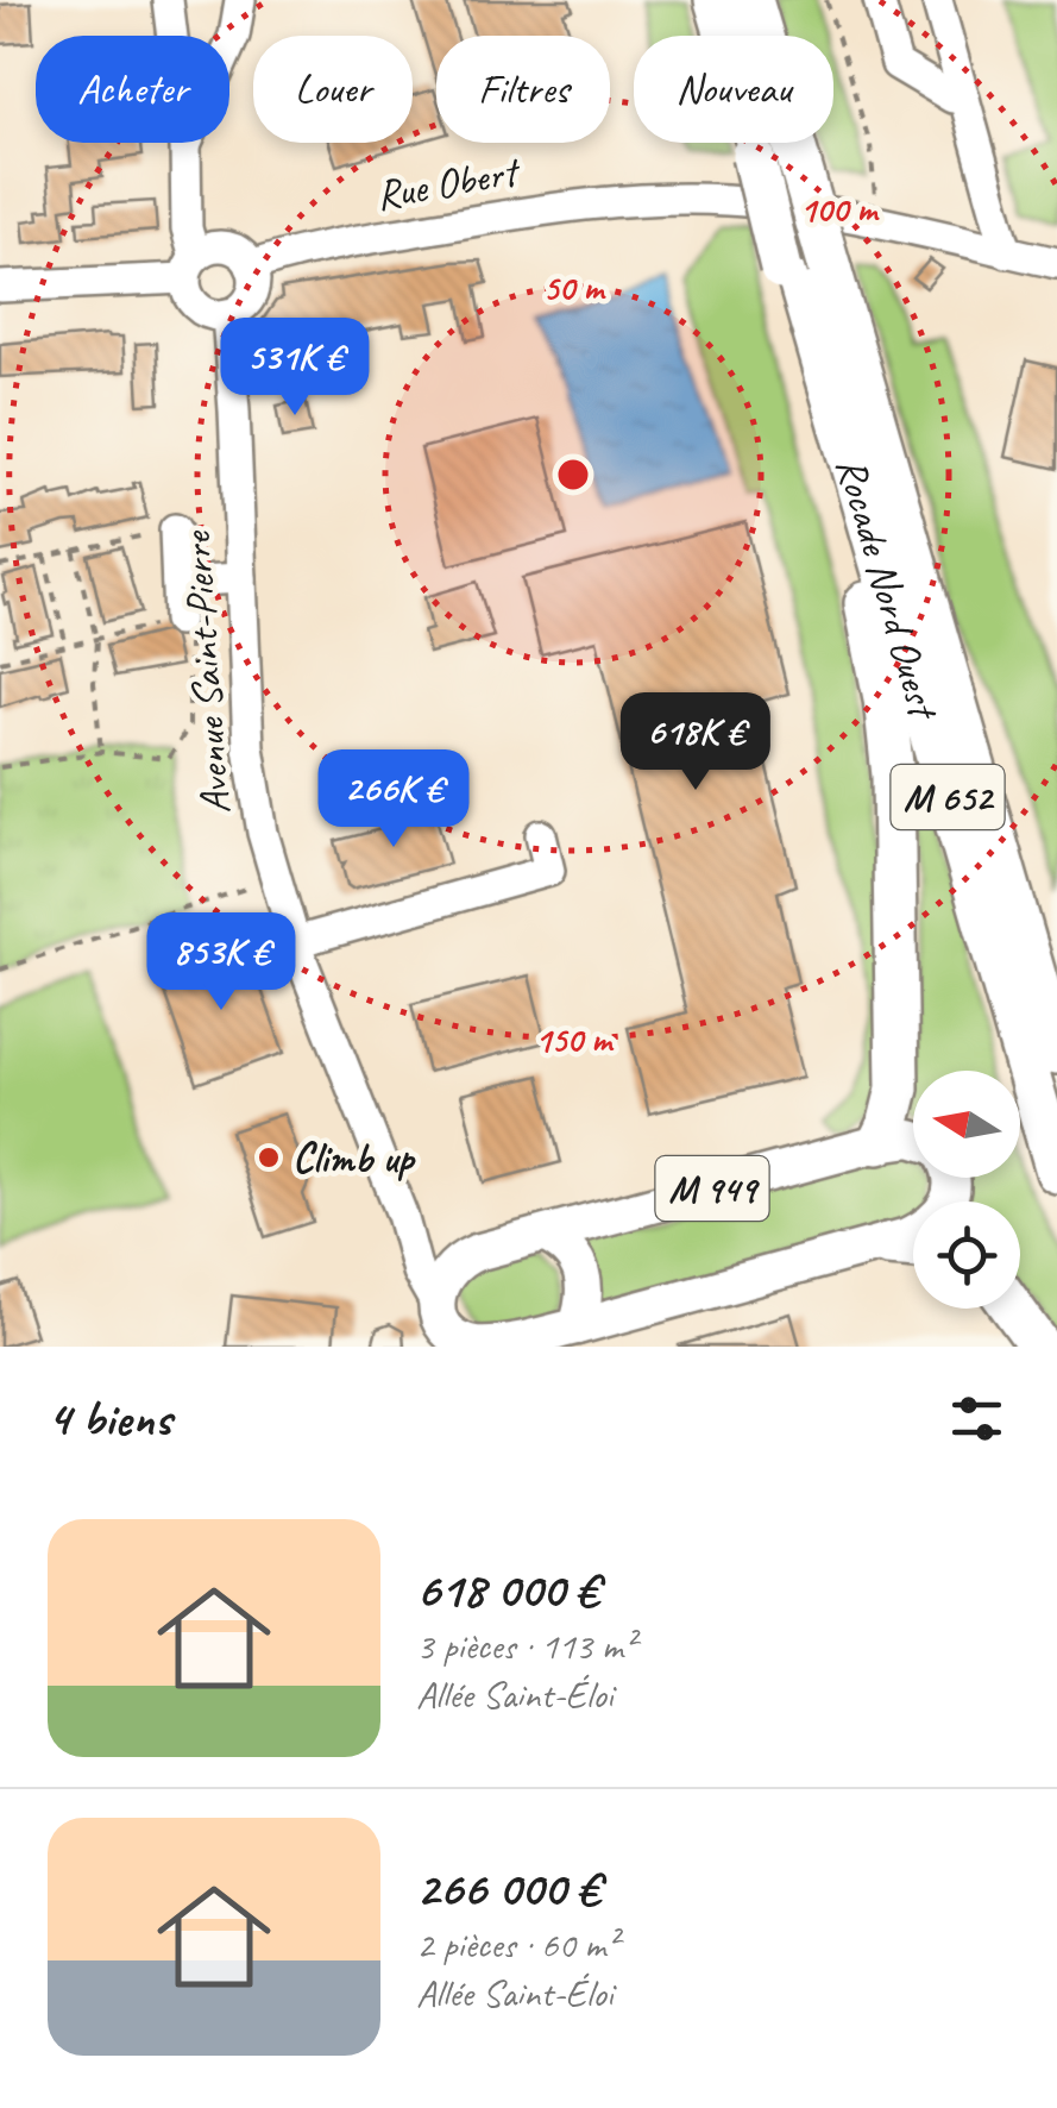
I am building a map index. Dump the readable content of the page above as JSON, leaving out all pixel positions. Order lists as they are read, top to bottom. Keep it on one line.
{"streets":{"highway":["Rocade Nord Ouest","M 652"],"main road":["M 949"],"street":["Rue Obert","Avenue Saint-Pierre"]},"crossings":[["Rue Obert","Avenue Saint-Pierre"],["Avenue Saint-Pierre","M 949"]],"places":["Climb up"],"north":"left","page":{"chip":["Acheter","Louer","Filtres","Nouveau"],"price":["531K €","618K €","266K €","853K €"],"heading":"4 biens","list":[{"name":"618 000 €","note":"3 pièces · 113 m² · Allée Saint-Éloi"},{"name":"266 000 €","note":"2 pièces · 60 m² · Allée Saint-Éloi"}]},"rings":["100 m","50 m","150 m"]}
